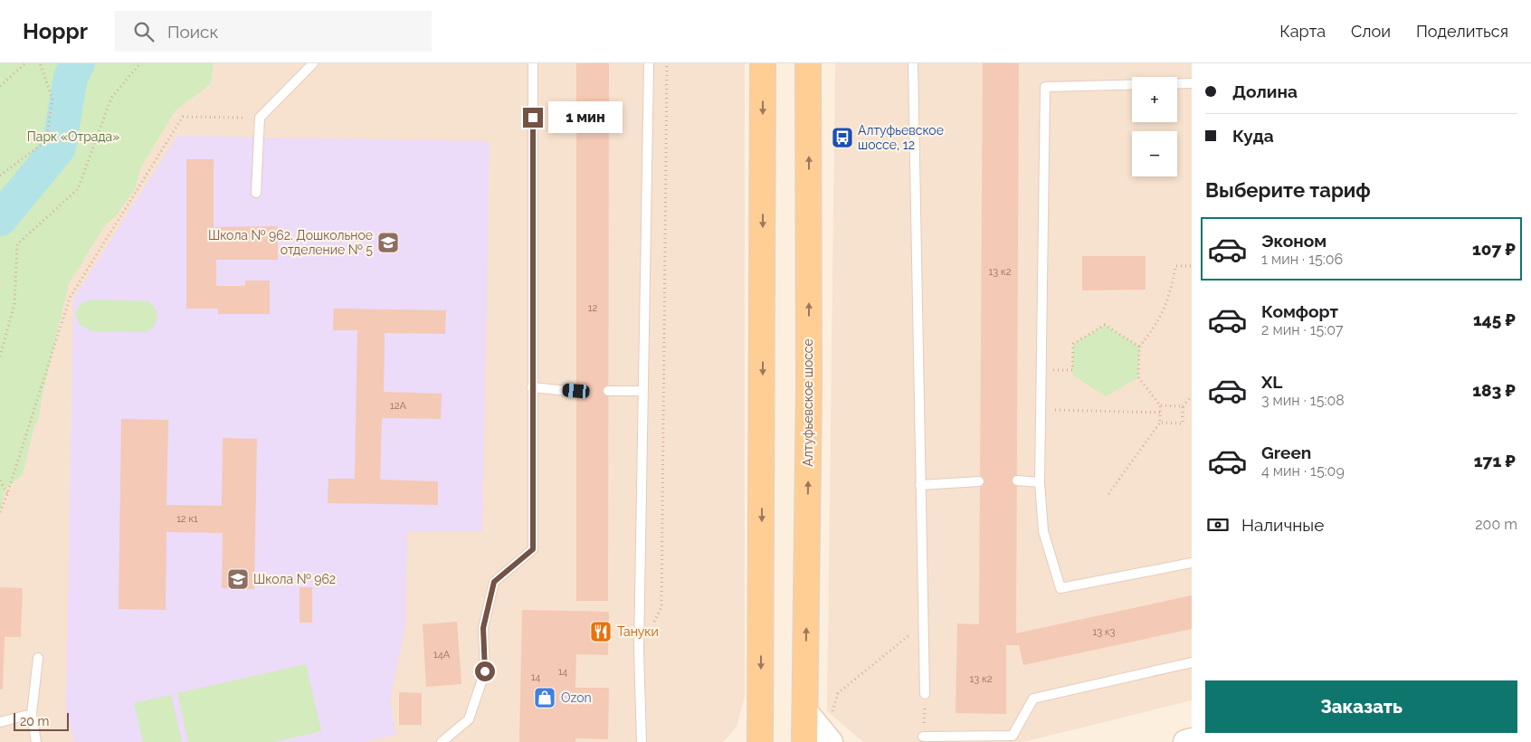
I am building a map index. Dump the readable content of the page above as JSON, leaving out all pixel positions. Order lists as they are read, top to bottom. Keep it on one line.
{"streets":{"main road":["Алтуфьевское шоссе"]},"parks":["Парк «Отрада»"],"places":{"bus stop":["Алтуфьевское шоссе, 12"],"school or university":["Школа № 962. Дошкольное отделение № 5","Школа № 962"],"restaurant":["Тануки"],"shop":["Ozon"]},"house_numbers":["13 к2","12","12А","12 к1","13 к3","14А","14","14","13 к2"],"scale_bar":"20 m","page":{"header":"Hoppr","search":"Поиск","nav":["Карта","Слои","Поделиться"],"banner":["Долина","Куда"],"map_buttons":["+","−"],"bubble":"1 мин","heading":"Выберите тариф","list":[{"name":"Эконом","note":"1 мин · 15:06","value":"107 ₽"},{"name":"Комфорт","note":"2 мин · 15:07","value":"145 ₽"},{"name":"XL","note":"3 мин · 15:08","value":"183 ₽"},{"name":"Green","note":"4 мин · 15:09","value":"171 ₽"}],"pay":["Наличные","200 m"],"buttons":"Заказать","scale":"20 m"}}
